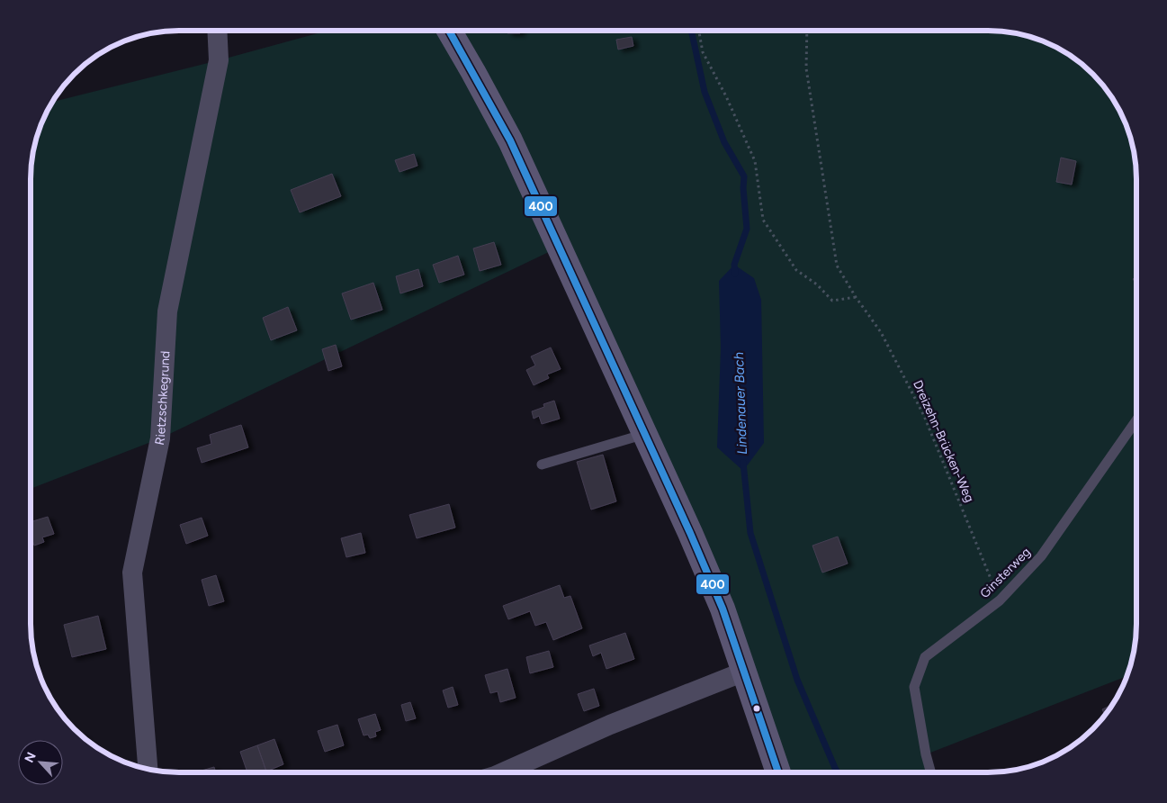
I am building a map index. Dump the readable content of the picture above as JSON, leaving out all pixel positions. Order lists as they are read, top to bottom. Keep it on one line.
{"streets":{"street":["Rietzschkegrund"],"lane":["Ginsterweg"],"path":["Dreizehn-Brücken-Weg"]},"crossings":[["Dreizehn-Brücken-Weg","Ginsterweg"]],"water":["Lindenauer Bach"],"lines":["transit line 400"],"north":"top left"}
